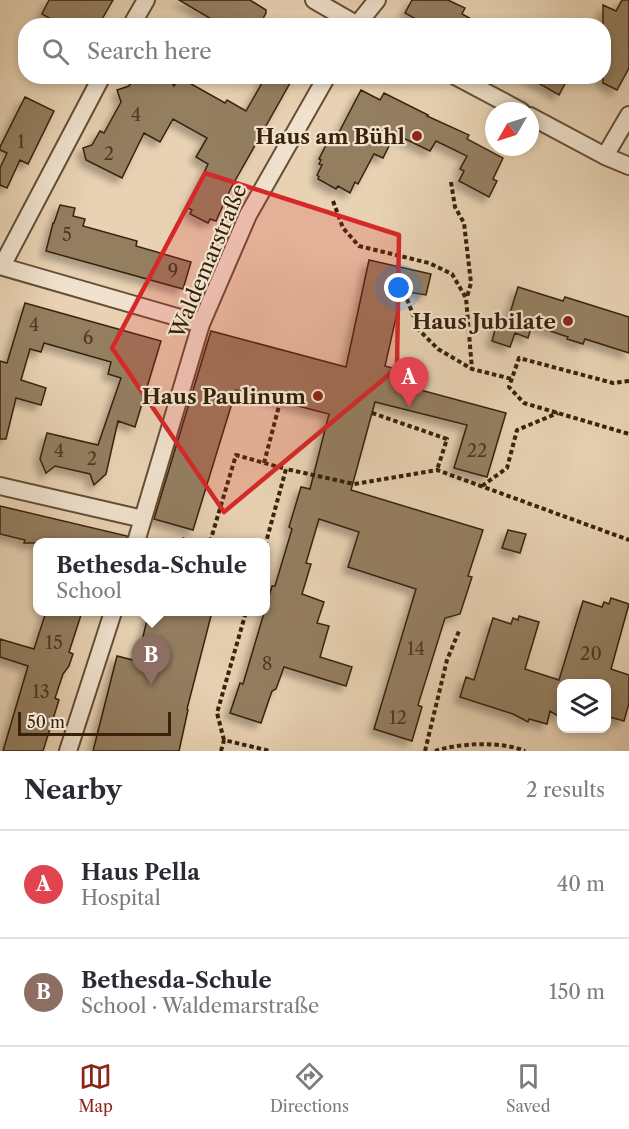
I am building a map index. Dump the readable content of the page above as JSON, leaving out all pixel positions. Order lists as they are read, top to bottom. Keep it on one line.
{"streets":{"street":["Waldemarstraße"]},"places":["Haus am Bühl","Haus Jubilate","Haus Paulinum"],"house_numbers":["4","1","2","5","9","4","6","4","22","2","15","14","20","8","13","12"],"scale_bar":"50 m","north":"bottom left","page":{"search":"Search here","pins":["A","B"],"popup":["Bethesda-Schule","School"],"scale":"50 m","heading":["Nearby","2 results"],"list":[{"mark":"A","name":"Haus Pella","note":"Hospital","value":"40 m"},{"mark":"B","name":"Bethesda-Schule","note":"School · Waldemarstraße","value":"150 m"}],"nav":["Map","Directions","Saved"]}}
